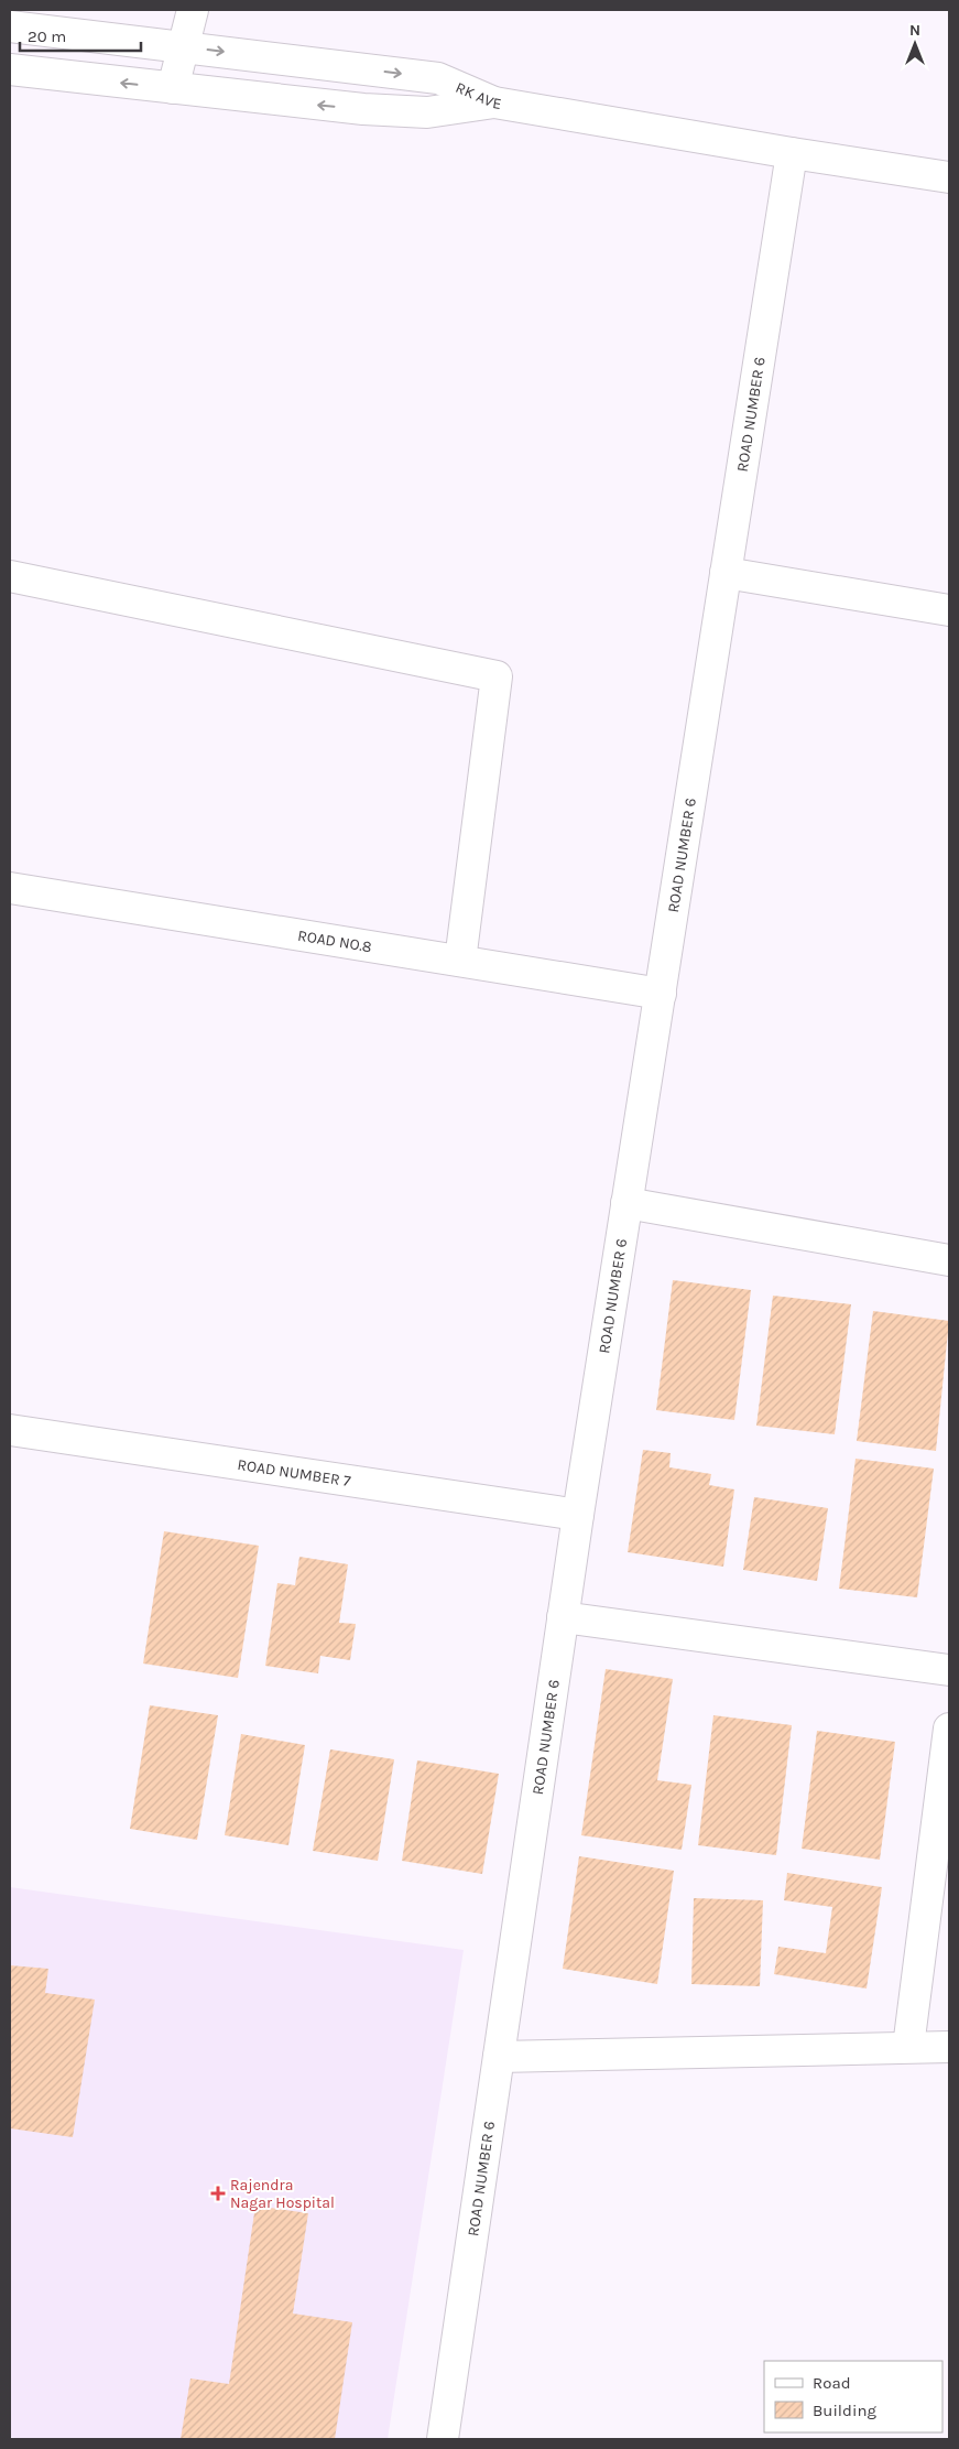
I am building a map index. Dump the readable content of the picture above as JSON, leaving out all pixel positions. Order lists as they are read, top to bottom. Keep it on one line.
{"streets":{"street":["RK AVE","ROAD NUMBER 6","ROAD NO.8","ROAD NUMBER 7"]},"crossings":[["RK AVE","ROAD NUMBER 6"],["ROAD NUMBER 6","ROAD NO.8"],["ROAD NUMBER 6","ROAD NUMBER 7"]],"places":{"health":["Rajendra Nagar Hospital"]},"legend":["Road","Building"],"scale_bar":"20 m","north":"top"}
